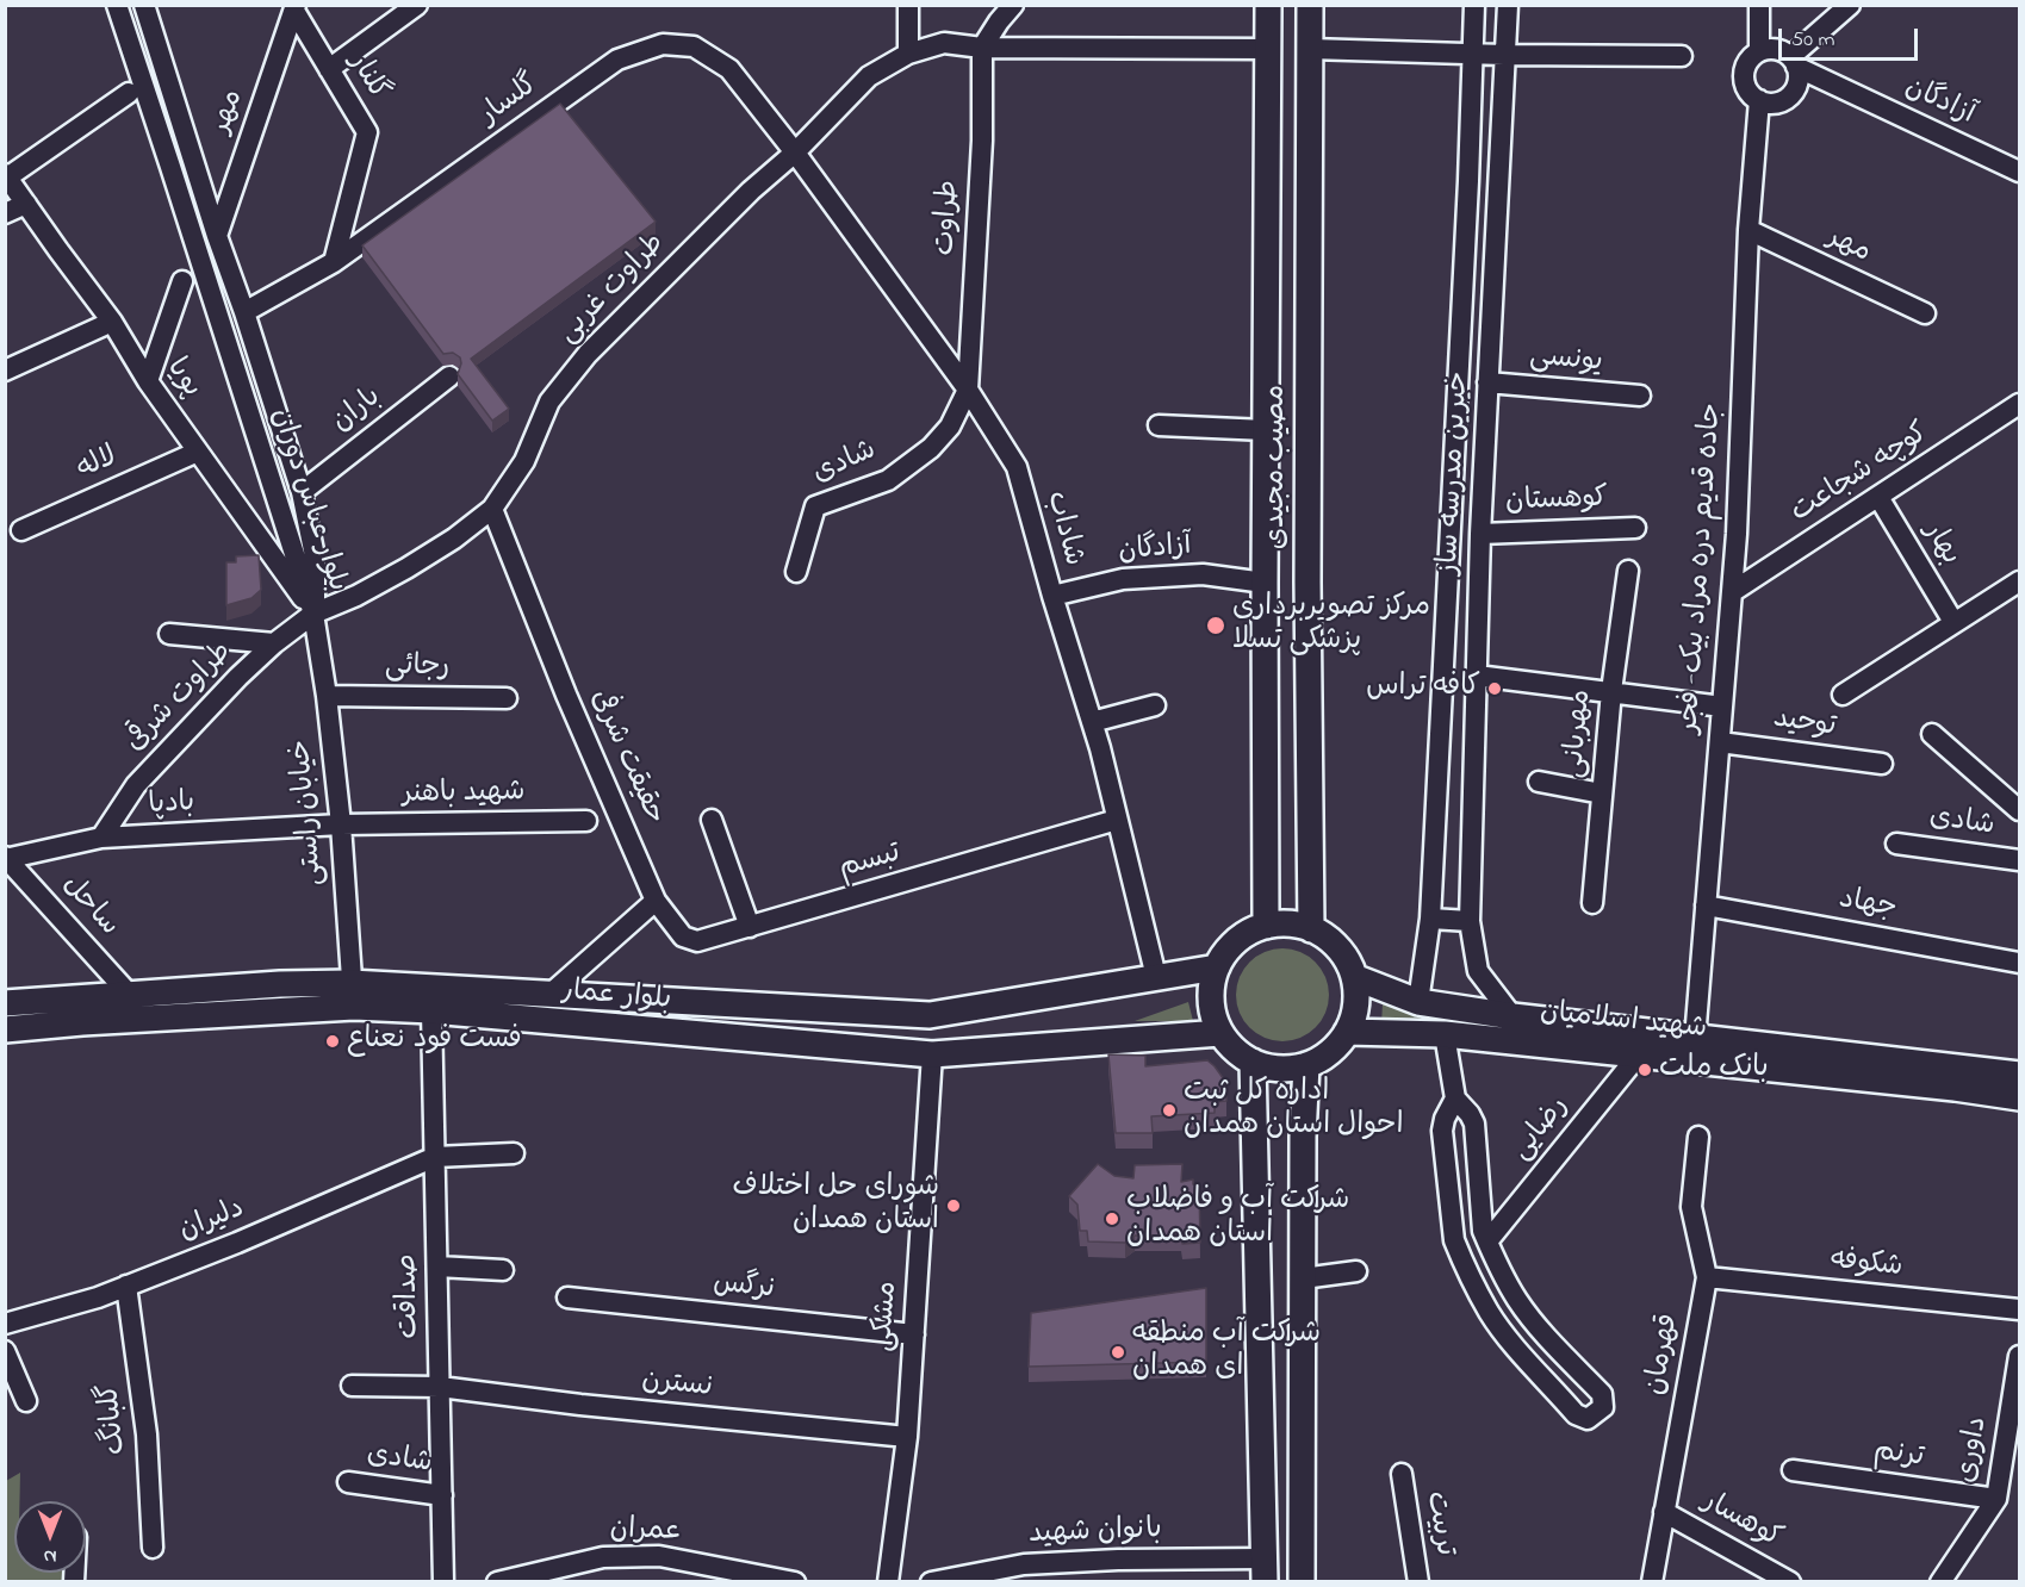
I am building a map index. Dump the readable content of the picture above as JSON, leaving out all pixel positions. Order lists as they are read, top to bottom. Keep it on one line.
{"streets":{"main road":["مصیب مجیدی","بلوار عمار","شهید اسلامیان"],"street":["گلنار","گلسار","آزادگان","مهر","طراوت","طراوت غربی","یونسی","پویا","باران","شادی","لاله","خیرین مدرسه ساز","کوچه شجاعت","بلوار عباس دوران","کوهستان","شاداب","بهار","جاده قدیم دره مراد بیک- فجر","رجائی","طراوت شرقی","توحید","مهربانی","حقیقت شرفی","شهید باهنر","بادپا","خیابان راستی","تبسم","جهاد","ساحل","رضایی","دلیران","شکوفه","نرگس","صداقت","مشکی","قهرمان","نسترن","گلبانگ","داوری","ترنم","کوهسار","تربیت","عمران","بانوان شهید"]},"crossings":[["گلنار","گلسار"],["گلنار","مهر"],["گلسار","طراوت غربی"],["گلسار","بلوار عباس دوران"],["گلسار","شاداب"],["آزادگان","مصیب مجیدی"],["آزادگان","شاداب"],["آزادگان","جاده قدیم دره مراد بیک- فجر"],["مهر","بلوار عباس دوران"],["مهر","جاده قدیم دره مراد بیک- فجر"],["طراوت","طراوت غربی"],["طراوت","شادی"],["طراوت","شاداب"],["طراوت غربی","پویا"],["طراوت غربی","مصیب مجیدی"],["طراوت غربی","بلوار عباس دوران"],["طراوت غربی","شاداب"],["طراوت غربی","طراوت شرقی"],["طراوت غربی","حقیقت شرفی"],["طراوت غربی","خیابان راستی"],["یونسی","خیرین مدرسه ساز"],["پویا","لاله"],["پویا","بلوار عباس دوران"],["پویا","طراوت شرقی"],["پویا","خیابان راستی"],["باران","بلوار عباس دوران"],["شادی","شاداب"],["شادی","صداقت"],["مصیب مجیدی","بلوار عمار"],["مصیب مجیدی","شهید اسلامیان"],["خیرین مدرسه ساز","کوهستان"],["خیرین مدرسه ساز","شهید اسلامیان"],["کوچه شجاعت","بهار"],["کوچه شجاعت","جاده قدیم دره مراد بیک- فجر"],["بلوار عباس دوران","طراوت شرقی"],["بلوار عباس دوران","خیابان راستی"],["شاداب","تبسم"],["شاداب","بلوار عمار"],["جاده قدیم دره مراد بیک- فجر","توحید"],["جاده قدیم دره مراد بیک- فجر","جهاد"],["جاده قدیم دره مراد بیک- فجر","شهید اسلامیان"],["رجائی","خیابان راستی"],["طراوت شرقی","بادپا"],["طراوت شرقی","خیابان راستی"],["حقیقت شرفی","تبسم"],["شهید باهنر","بادپا"],["شهید باهنر","خیابان راستی"],["بادپا","خیابان راستی"],["بادپا","ساحل"],["خیابان راستی","بلوار عمار"],["ساحل","بلوار عمار"],["بلوار عمار","شهید اسلامیان"],["بلوار عمار","صداقت"],["بلوار عمار","مشکی"],["شهید اسلامیان","رضایی"],["دلیران","صداقت"],["دلیران","گلبانگ"],["شکوفه","قهرمان"],["نرگس","مشکی"],["صداقت","نسترن"],["مشکی","نسترن"],["قهرمان","کوهسار"],["داوری","ترنم"]],"places":["مرکز تصویربرداری پزشکی تسلا","کافه تراس","فست فود نعناع","بانک ملت","اداره کل ثبت احوال استان همدان","شوراى حل اختلاف استان همدان","شرکت آب و فاضلاب استان همدان","شرکت آب منطقه ای همدان"],"scale_bar":"50 m","north":"bottom"}
